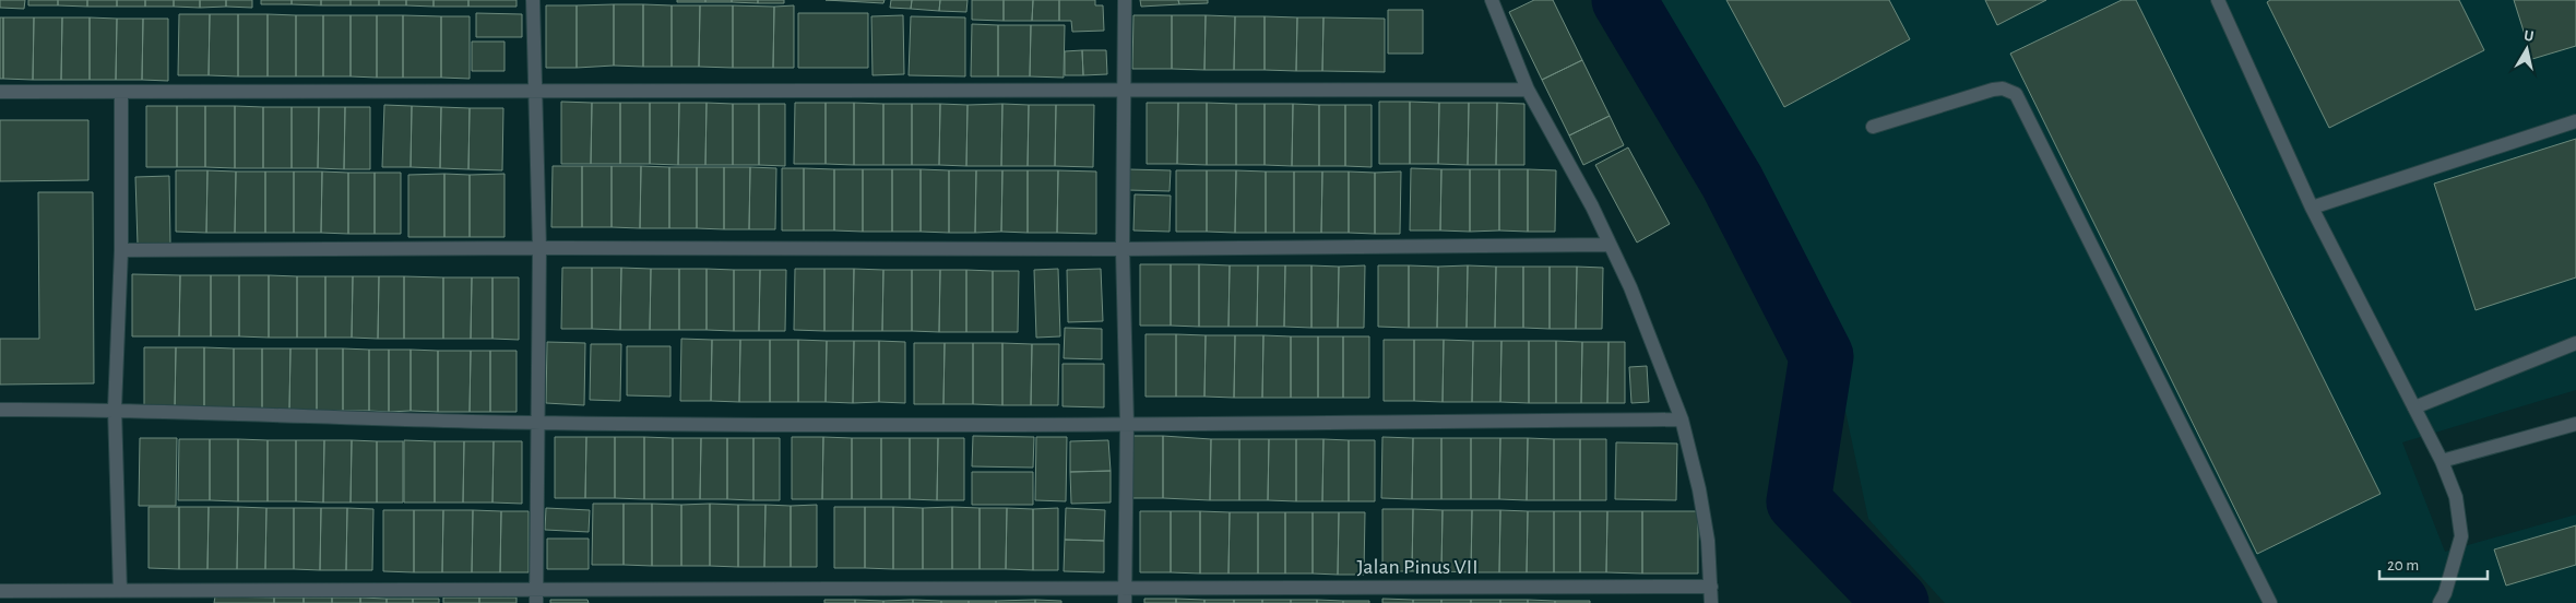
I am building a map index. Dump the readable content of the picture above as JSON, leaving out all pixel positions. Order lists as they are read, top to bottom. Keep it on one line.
{"streets":{"street":["Jalan Pinus VII"]},"scale_bar":"20 m","north":"top"}
